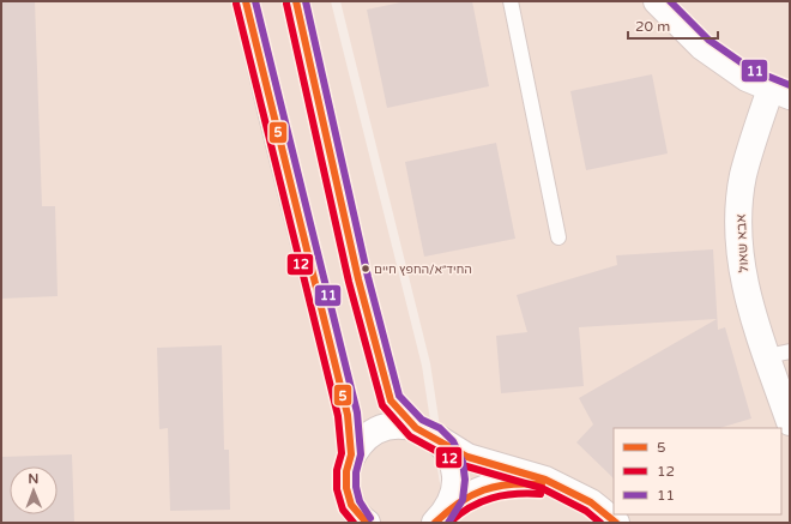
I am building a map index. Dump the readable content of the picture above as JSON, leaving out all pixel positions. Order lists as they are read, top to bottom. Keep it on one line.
{"streets":{"main road":["אבא שאול"]},"places":["החיד״א/החפץ חיים"],"lines":["transit line 5","transit line 11","transit line 12"],"legend":["5","12","11"],"scale_bar":"20 m","north":"top"}
